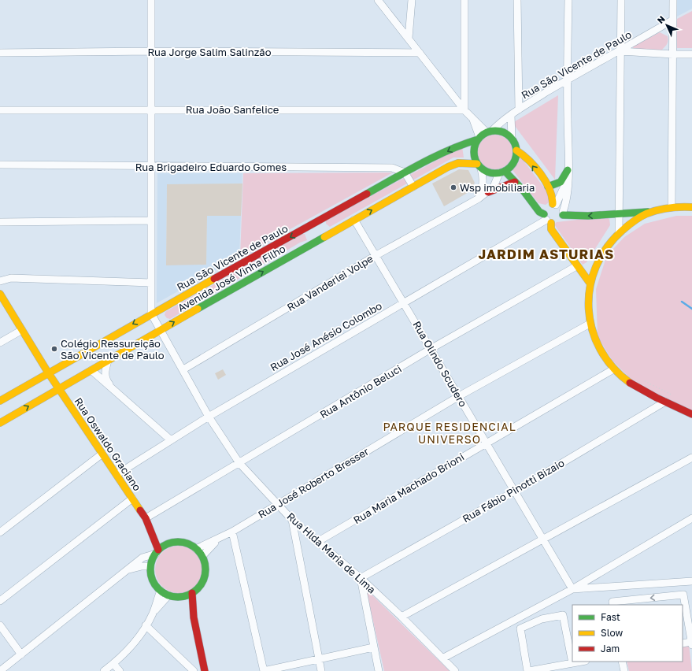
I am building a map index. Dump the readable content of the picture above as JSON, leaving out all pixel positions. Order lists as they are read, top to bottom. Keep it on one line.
{"streets":{"street":["Rua Jorge Salim Salinzão","Rua São Vicente de Paulo","Rua João Sanfelice","Rua Brigadeiro Eduardo Gomes","Avenida José Vinha Filho","Rua Vanderlei Volpe","Rua José Anésio Colombo","Rua Olindo Scudero","Rua Antônio Beluci","Rua Oswaldo Graciano","Rua José Roberto Bresser","Rua Maria Machado Brioni","Rua Fábio Pinotti Bizaio","Rua Hlda Maria de Lima"]},"crossings":[["Rua São Vicente de Paulo","Rua Brigadeiro Eduardo Gomes"],["Rua São Vicente de Paulo","Avenida José Vinha Filho"],["Rua São Vicente de Paulo","Rua Vanderlei Volpe"],["Rua São Vicente de Paulo","Rua Oswaldo Graciano"],["Rua São Vicente de Paulo","Rua Hlda Maria de Lima"],["Avenida José Vinha Filho","Rua Vanderlei Volpe"],["Avenida José Vinha Filho","Rua Olindo Scudero"],["Avenida José Vinha Filho","Rua Oswaldo Graciano"],["Avenida José Vinha Filho","Rua Hlda Maria de Lima"],["Rua Vanderlei Volpe","Rua Olindo Scudero"],["Rua Vanderlei Volpe","Rua Hlda Maria de Lima"],["Rua José Anésio Colombo","Rua Olindo Scudero"],["Rua José Anésio Colombo","Rua Oswaldo Graciano"],["Rua José Anésio Colombo","Rua Hlda Maria de Lima"],["Rua Olindo Scudero","Rua Antônio Beluci"],["Rua Olindo Scudero","Rua José Roberto Bresser"],["Rua Olindo Scudero","Rua Maria Machado Brioni"],["Rua Olindo Scudero","Rua Fábio Pinotti Bizaio"],["Rua Antônio Beluci","Rua Oswaldo Graciano"],["Rua Antônio Beluci","Rua Hlda Maria de Lima"],["Rua Oswaldo Graciano","Rua José Roberto Bresser"],["Rua José Roberto Bresser","Rua Hlda Maria de Lima"],["Rua Maria Machado Brioni","Rua Hlda Maria de Lima"],["Rua Fábio Pinotti Bizaio","Rua Hlda Maria de Lima"]],"one_way":["Rua São Vicente de Paulo","Avenida José Vinha Filho"],"districts":["JARDIM ASTURIAS","PARQUE RESIDENCIAL UNIVERSO"],"places":["Wsp imobiliaria","Colégio Ressureição São Vicente de Paulo"],"legend":["Fast","Slow","Jam"],"north":"top left"}
